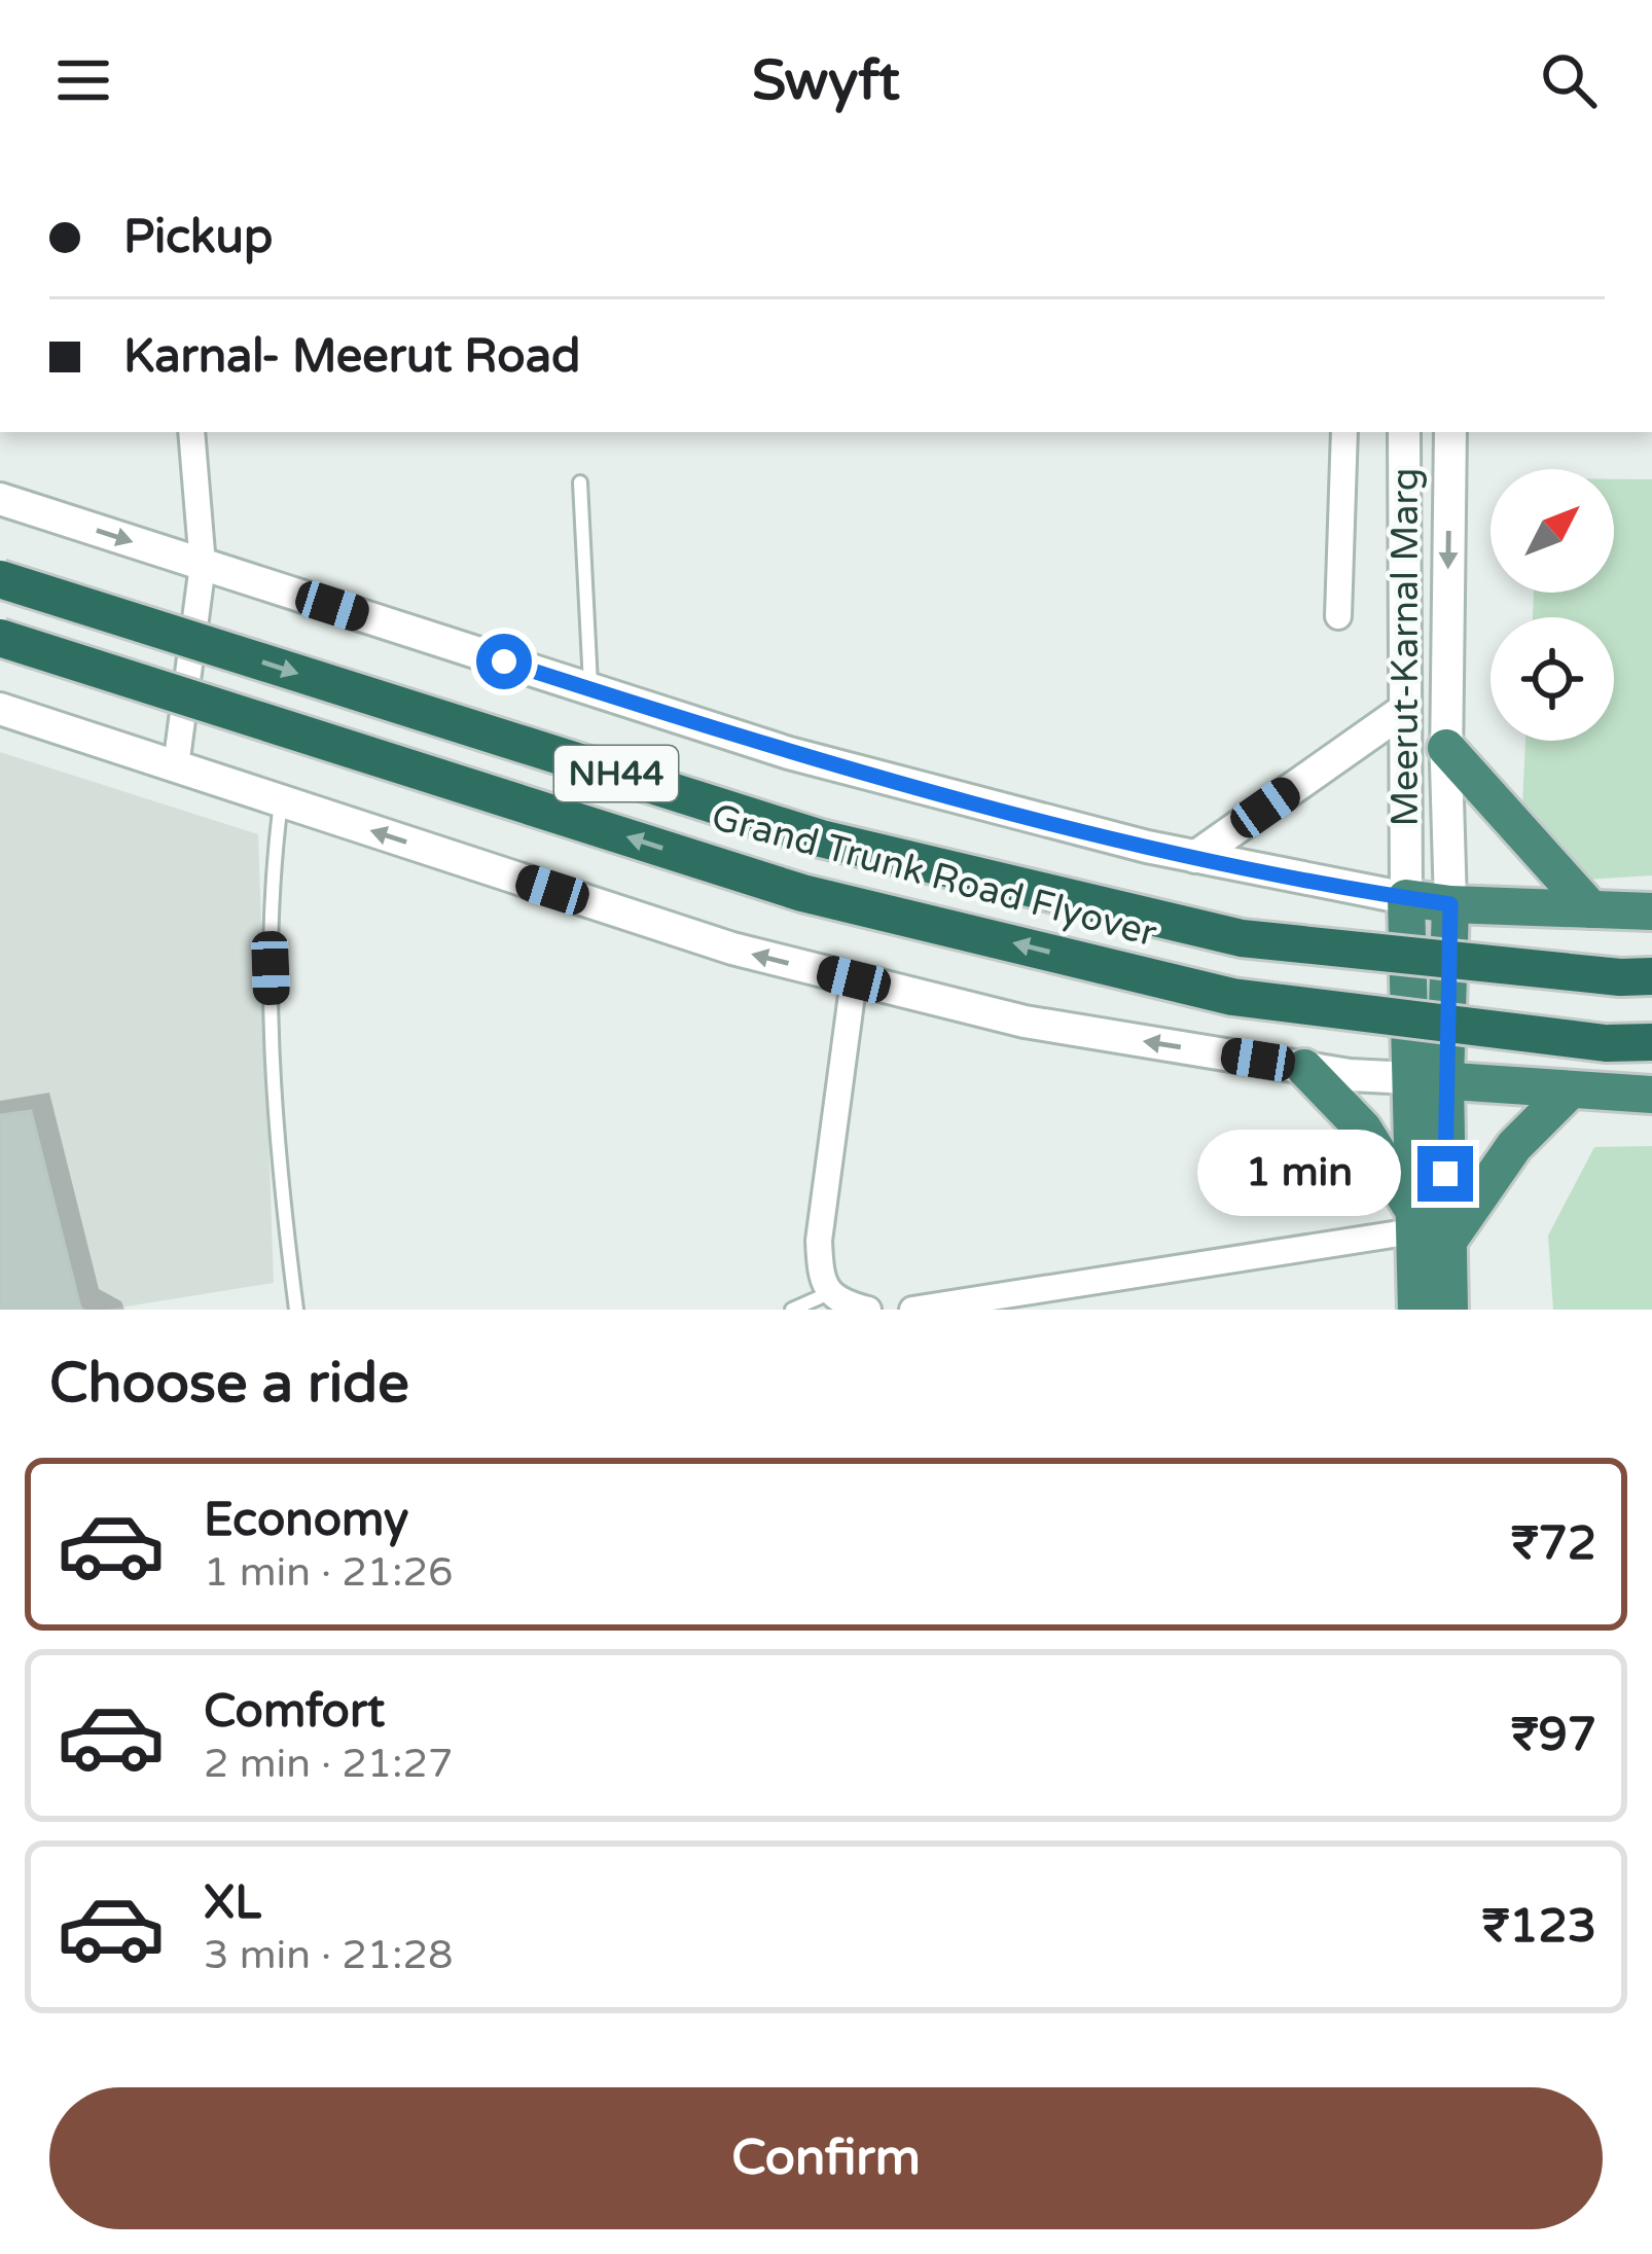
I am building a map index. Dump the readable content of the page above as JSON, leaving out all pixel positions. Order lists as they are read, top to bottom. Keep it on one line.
{"streets":{"highway":["Meerut-Karnal Marg","NH44","Grand Trunk Road Flyover"]},"north":"top right","page":{"header":"Swyft","banner":["Pickup","Karnal- Meerut Road"],"bubble":"1 min","heading":"Choose a ride","list":[{"name":"Economy","note":"1 min · 21:26","value":"₹72"},{"name":"Comfort","note":"2 min · 21:27","value":"₹97"},{"name":"XL","note":"3 min · 21:28","value":"₹123"}],"buttons":"Confirm"}}
